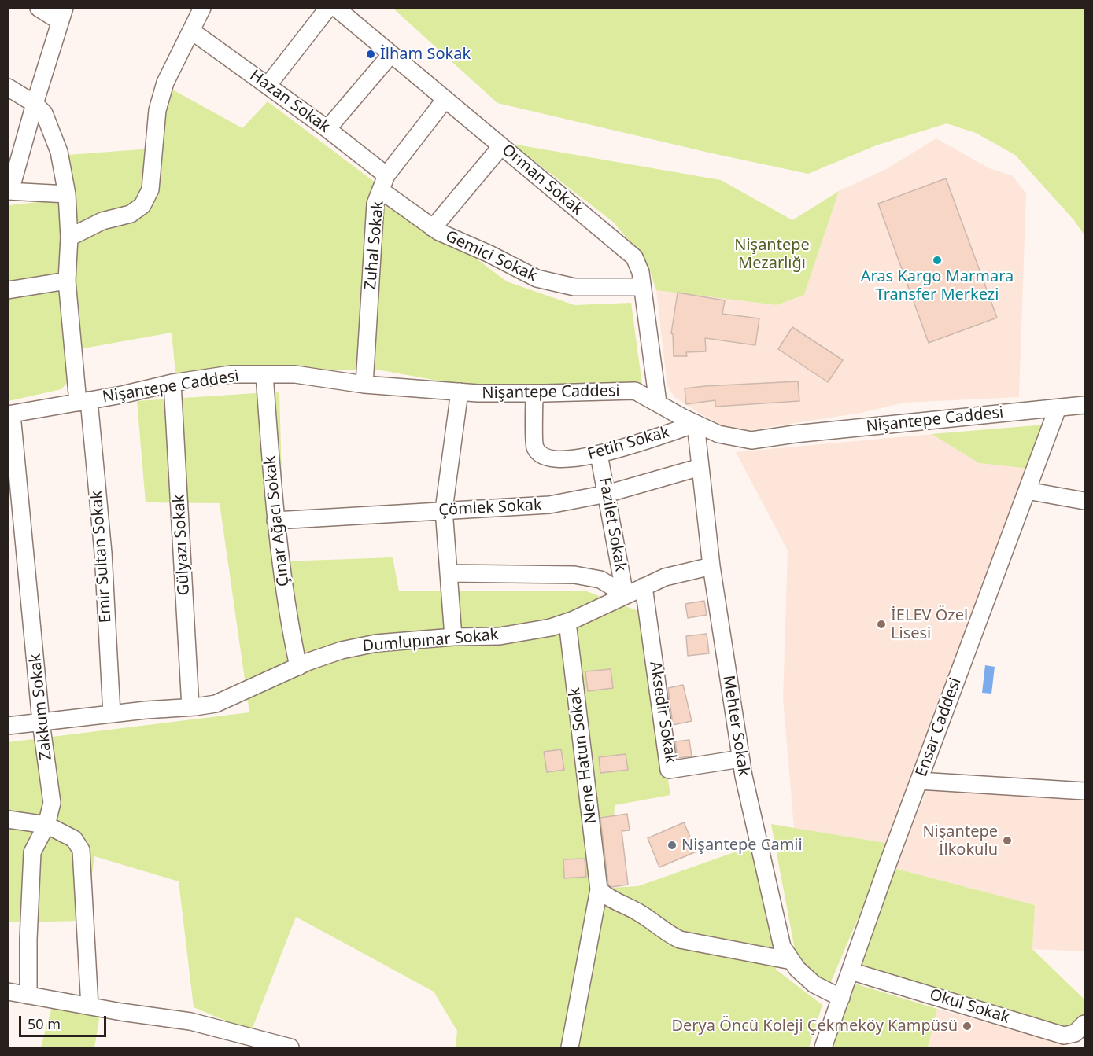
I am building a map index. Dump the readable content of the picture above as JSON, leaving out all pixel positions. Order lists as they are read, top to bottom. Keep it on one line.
{"streets":{"street":["Hazan Sokak","Orman Sokak","Zuhal Sokak","Gemici Sokak","Nişantepe Caddesi","Fetih Sokak","Çömlek Sokak","Çınar Ağacı Sokak","Fazilet Sokak","Gülyazı Sokak","Emir Sultan Sokak","Dumlupınar Sokak","Zakkum Sokak","Aksedir Sokak","Mehter Sokak","Ensar Caddesi","Nene Hatun Sokak","Okul Sokak"]},"crossings":[["Hazan Sokak","Zuhal Sokak"],["Hazan Sokak","Gemici Sokak"],["Orman Sokak","Zuhal Sokak"],["Orman Sokak","Gemici Sokak"],["Orman Sokak","Nişantepe Caddesi"],["Zuhal Sokak","Gemici Sokak"],["Zuhal Sokak","Nişantepe Caddesi"],["Nişantepe Caddesi","Fetih Sokak"],["Nişantepe Caddesi","Çınar Ağacı Sokak"],["Nişantepe Caddesi","Gülyazı Sokak"],["Nişantepe Caddesi","Emir Sultan Sokak"],["Nişantepe Caddesi","Zakkum Sokak"],["Nişantepe Caddesi","Mehter Sokak"],["Nişantepe Caddesi","Ensar Caddesi"],["Fetih Sokak","Fazilet Sokak"],["Fetih Sokak","Mehter Sokak"],["Çömlek Sokak","Çınar Ağacı Sokak"],["Çömlek Sokak","Fazilet Sokak"],["Çömlek Sokak","Mehter Sokak"],["Çınar Ağacı Sokak","Dumlupınar Sokak"],["Fazilet Sokak","Dumlupınar Sokak"],["Gülyazı Sokak","Dumlupınar Sokak"],["Emir Sultan Sokak","Dumlupınar Sokak"],["Dumlupınar Sokak","Zakkum Sokak"],["Dumlupınar Sokak","Aksedir Sokak"],["Dumlupınar Sokak","Mehter Sokak"],["Dumlupınar Sokak","Nene Hatun Sokak"],["Aksedir Sokak","Mehter Sokak"],["Mehter Sokak","Ensar Caddesi"],["Ensar Caddesi","Okul Sokak"]],"parks":["Nişantepe Mezarlığı"],"places":["İlham Sokak","Aras Kargo Marmara Transfer Merkezi","İELEV Özel Lisesi","Nişantepe İlkokulu","Nişantepe Camii","Derya Öncü Koleji Çekmeköy Kampüsü"],"scale_bar":"50 m"}
